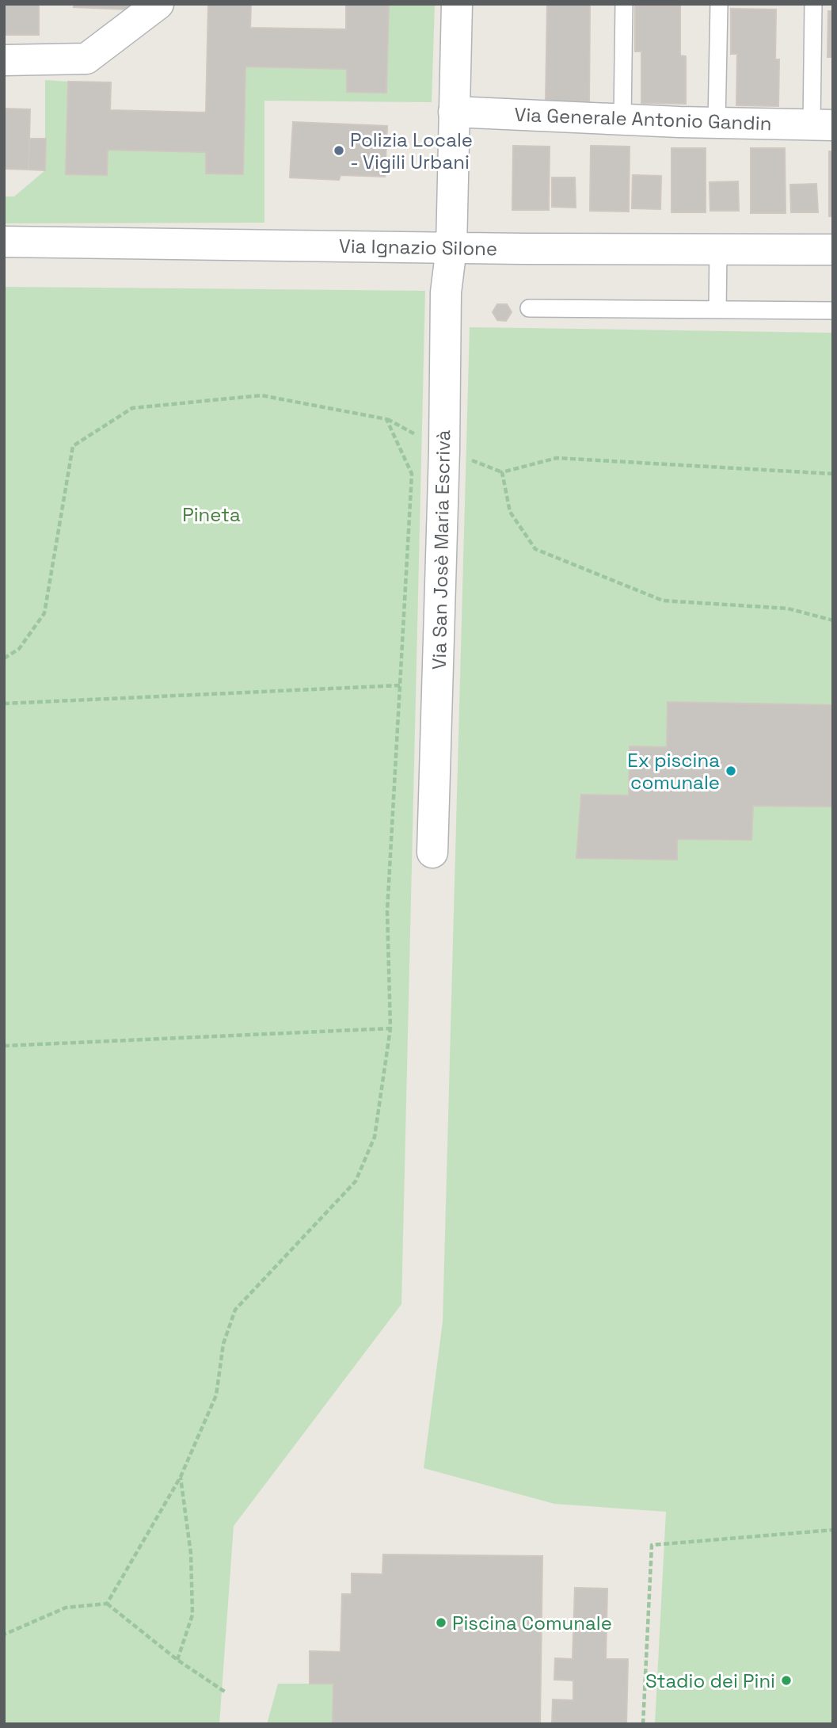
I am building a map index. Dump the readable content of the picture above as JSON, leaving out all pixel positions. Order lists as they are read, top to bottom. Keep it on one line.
{"streets":{"street":["Via Generale Antonio Gandin","Via Ignazio Silone","Via San Josè Maria Escrivà"]},"crossings":[["Via Generale Antonio Gandin","Via San Josè Maria Escrivà"],["Via Ignazio Silone","Via San Josè Maria Escrivà"]],"parks":["Pineta"],"places":["Polizia Locale - Vigili Urbani","Ex piscina comunale","Piscina Comunale","Stadio dei Pini"]}
